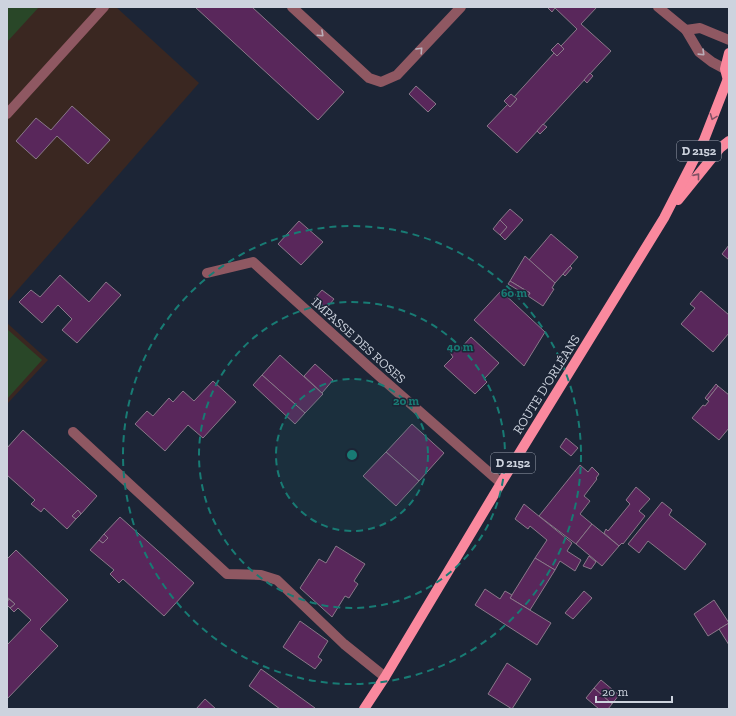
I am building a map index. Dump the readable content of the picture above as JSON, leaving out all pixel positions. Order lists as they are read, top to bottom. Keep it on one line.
{"streets":{"main road":["D 2152","ROUTE D'ORLÉANS"],"street":["IMPASSE DES ROSES"]},"crossings":[["IMPASSE DES ROSES","ROUTE D'ORLÉANS"]],"scale_bar":"20 m","rings":["60 m","40 m","20 m"]}
